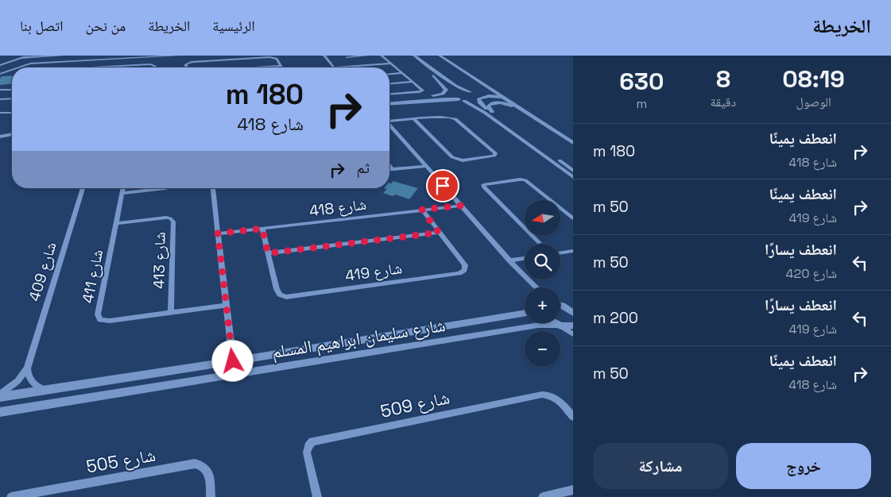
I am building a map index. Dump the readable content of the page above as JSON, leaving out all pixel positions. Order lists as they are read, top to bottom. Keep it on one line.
{"streets":{"street":["شارع 418","شارع 413","شارع 409","شارع 419","شارع 411","شارع سليمان ابراهيم المسلم","شارع 509","شارع 505"]},"crossings":[["شارع 418","شارع 419"],["شارع 413","شارع 411"],["شارع 409","شارع سليمان ابراهيم المسلم"]],"north":"left","page":{"header":"الخريطة","nav":["الرئيسية","الخريطة","من نحن","اتصل بنا"],"eta":["08:19","الوصول","8","دقيقة","630","m"],"turn":["180 m","شارع 418"],"list":[{"name":"انعطف يمينًا","note":"شارع 418","value":"180 m"},{"name":"انعطف يمينًا","note":"شارع 419","value":"50 m"},{"name":"انعطف يسارًا","note":"شارع 420","value":"50 m"},{"name":"انعطف يسارًا","note":"شارع 419","value":"200 m"},{"name":"انعطف يمينًا","note":"شارع 418","value":"50 m"}],"then":"ثم","map_buttons":["+","−"],"buttons":["خروج","مشاركة"]}}
